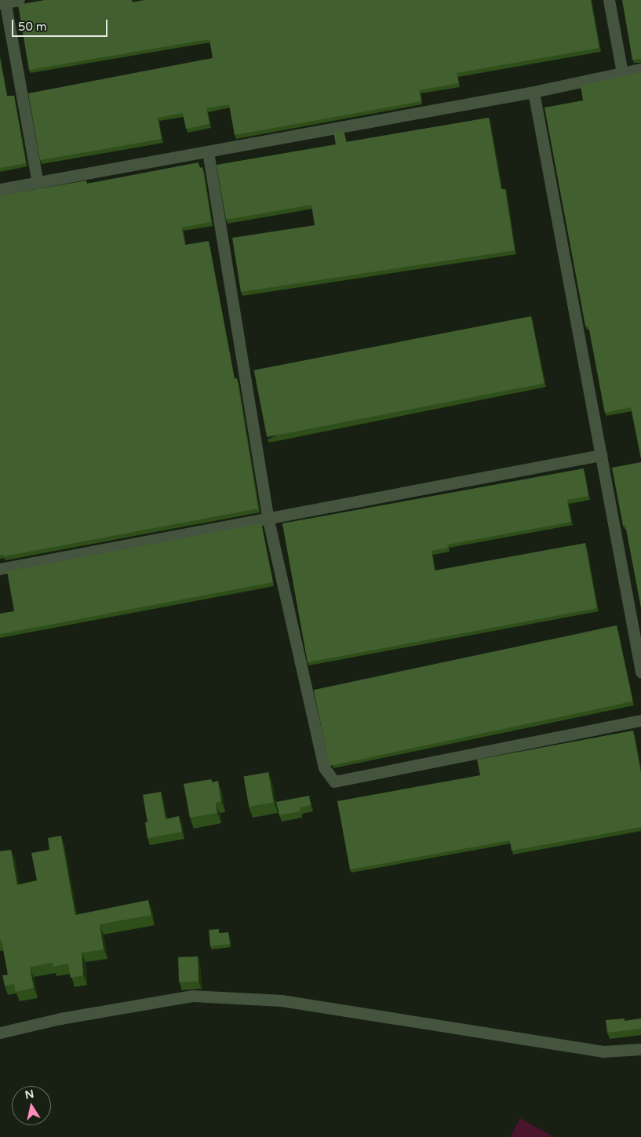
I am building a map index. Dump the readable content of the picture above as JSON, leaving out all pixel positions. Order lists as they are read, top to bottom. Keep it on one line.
{"scale_bar":"50 m","north":"top"}
